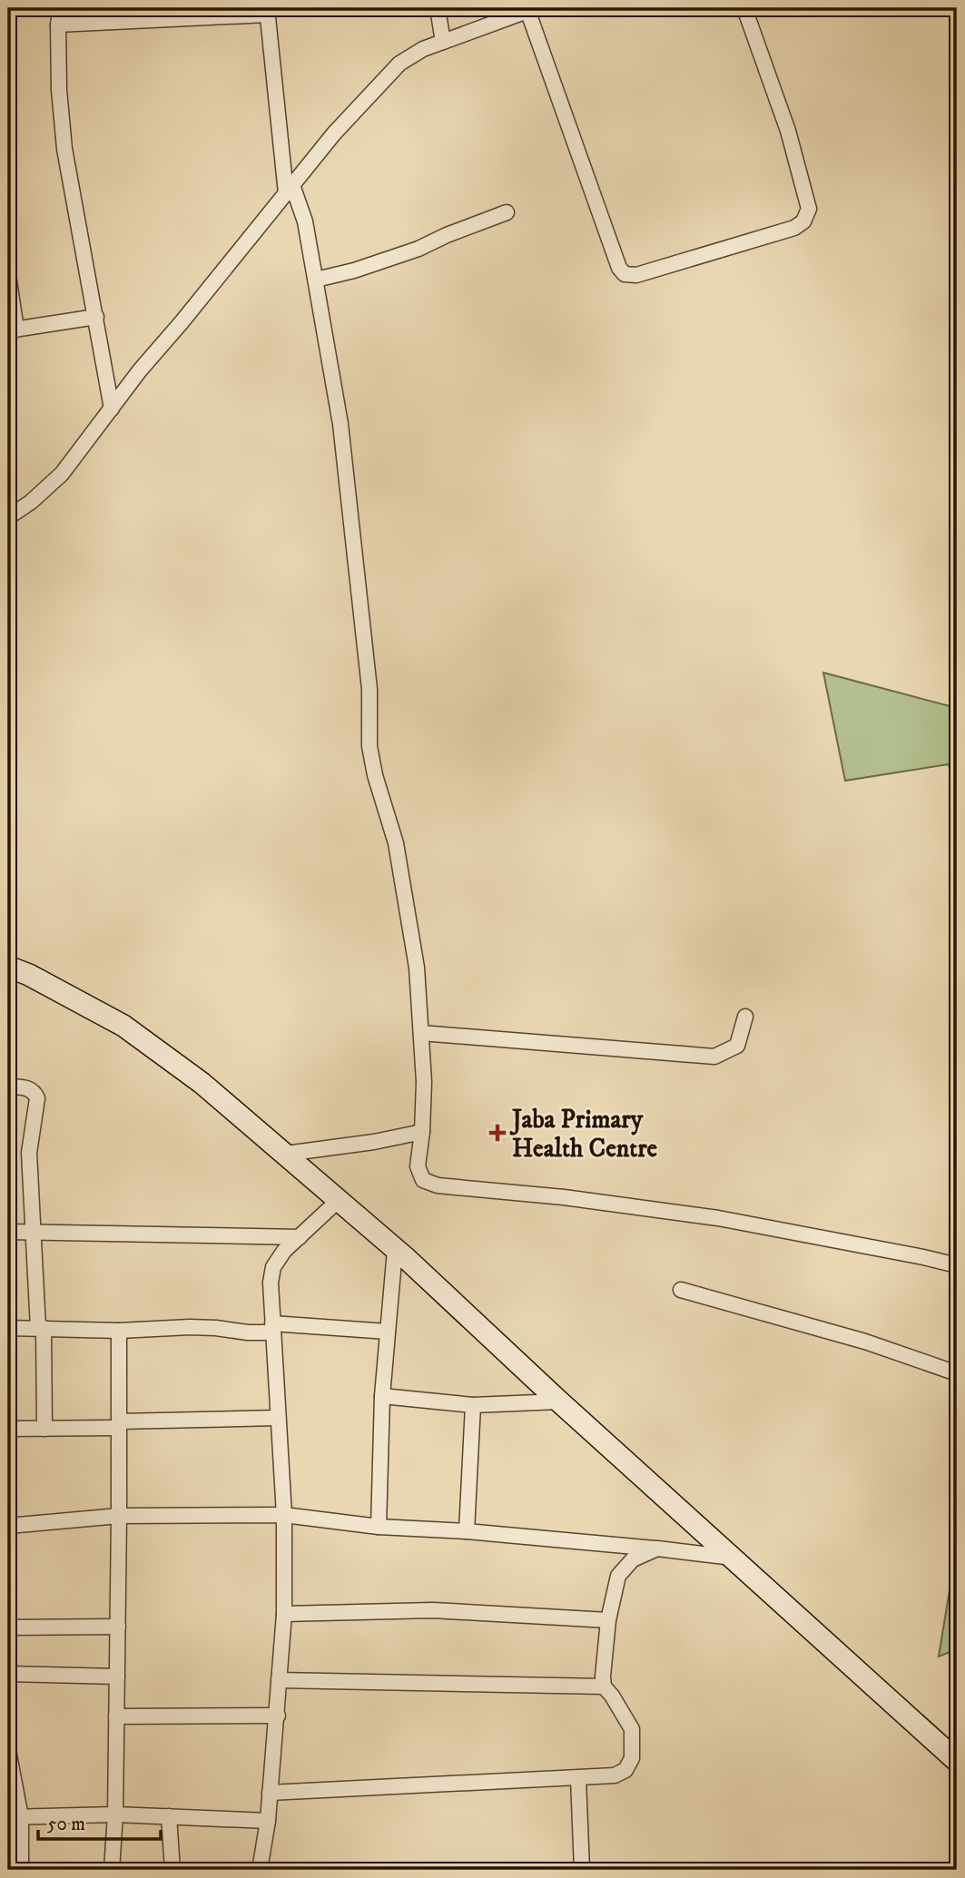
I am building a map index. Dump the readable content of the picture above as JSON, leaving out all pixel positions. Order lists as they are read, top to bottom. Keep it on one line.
{"places":{"health":["Jaba Primary Health Centre"]},"scale_bar":"50 m"}
